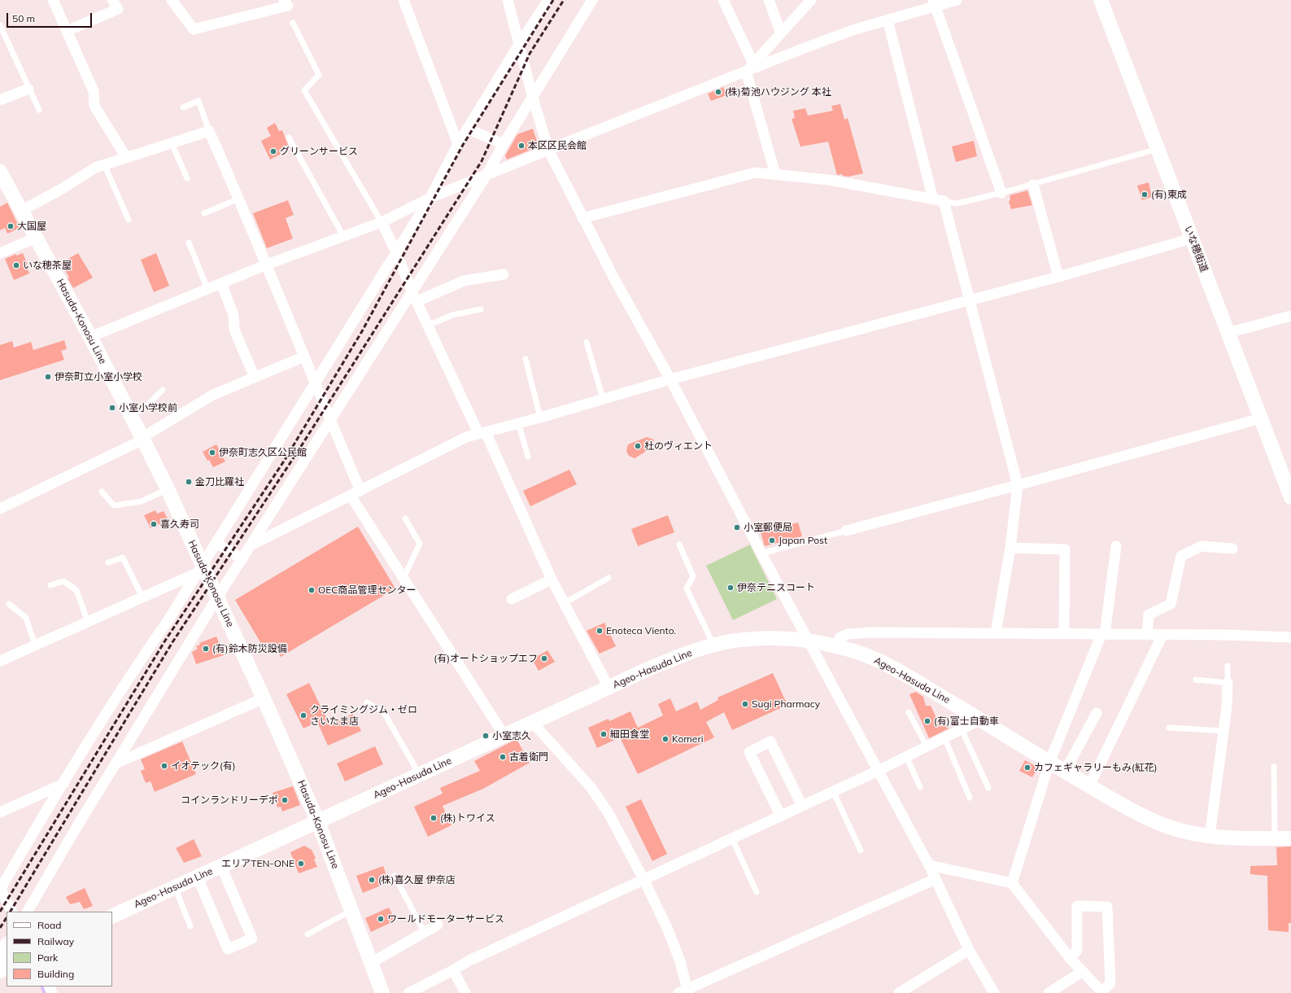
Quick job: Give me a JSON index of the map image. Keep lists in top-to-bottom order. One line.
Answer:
{"streets":{"main road":["いな穂街道","Hasuda-Konosu Line","Ageo-Hasuda Line"]},"crossings":[["Hasuda-Konosu Line","Ageo-Hasuda Line"]],"places":["(株)菊池ハウジング 本社","本区区民会館","グリーンサービス","(有)東成","大国屋","いな穂茶屋","伊奈町立小室小学校","小室小学校前","杜のヴィエント","伊奈町志久区公民館","金刀比羅社","喜久寿司","小室郵便局","Japan Post","伊奈テニスコート","OEC商品管理センター","Enoteca Viento.","(有)鈴木防災設備","(有)オートショップエフ","Sugi Pharmacy","クライミングジム・ゼロ さいたま店","(有)富士自動車","細田食堂","小室志久","Komeri","古着衛門","イオテック(有)","カフェギャラリーもみ(紅花)","コインランドリーデポ","(株)トワイス","エリアTEN-ONE","(株)喜久屋 伊奈店","ワールドモーターサービス"],"legend":["Road","Railway","Park","Building"],"scale_bar":"50 m"}
